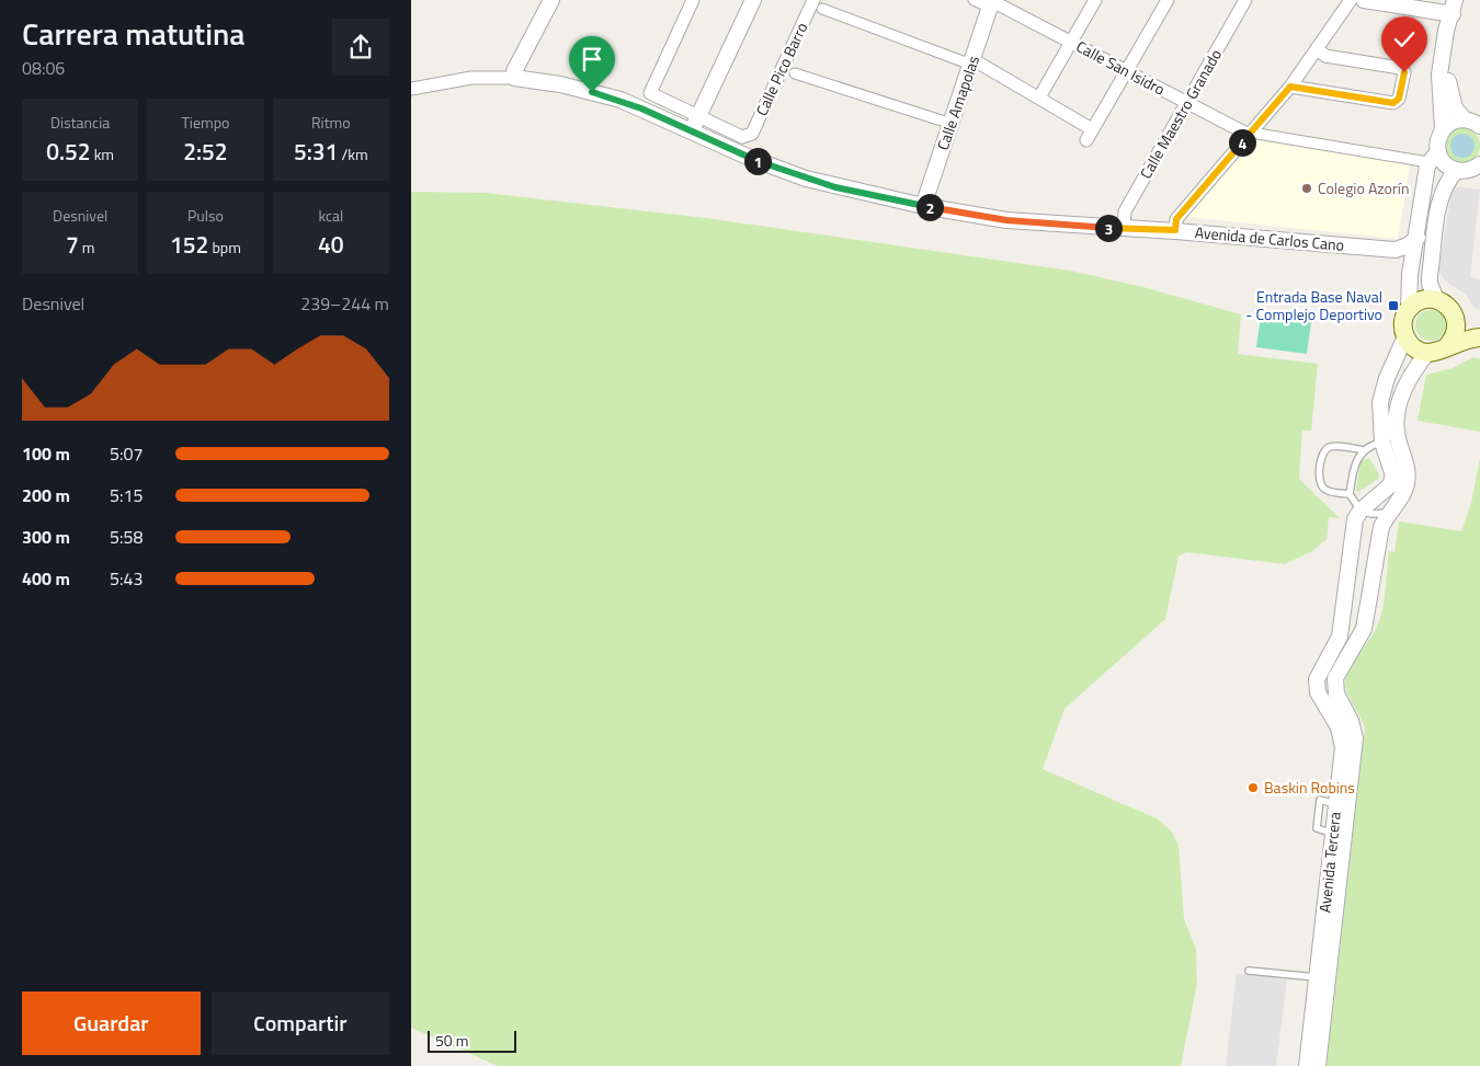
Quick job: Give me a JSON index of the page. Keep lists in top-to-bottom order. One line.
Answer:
{"streets":{"street":["Calle San Isidro","Calle Pico Barro","Calle Amapolas","Calle Maestro Granado","Avenida de Carlos Cano","Avenida Tercera"]},"crossings":[["Calle San Isidro","Calle Amapolas"],["Calle San Isidro","Calle Maestro Granado"],["Calle Amapolas","Avenida de Carlos Cano"],["Calle Maestro Granado","Avenida de Carlos Cano"]],"places":{"other":["Colegio Azorín","Baskin Robins"],"transit":["Entrada Base Naval - Complejo Deportivo"]},"scale_bar":"50 m","page":{"heading":["Carrera matutina","08:06"],"stats":[["Distancia","0.52 km"],["Tiempo","2:52"],["Ritmo","5:31 /km"],["Desnivel","7 m"],["Pulso","152 bpm"],["kcal","40"]],"pins":["4","1","2","3"],"chart":["Desnivel","239–244 m"],"list":[{"name":"100 m","note":"5:07"},{"name":"200 m","note":"5:15"},{"name":"300 m","note":"5:58"},{"name":"400 m","note":"5:43"}],"buttons":["Guardar","Compartir"],"scale":"50 m"}}
